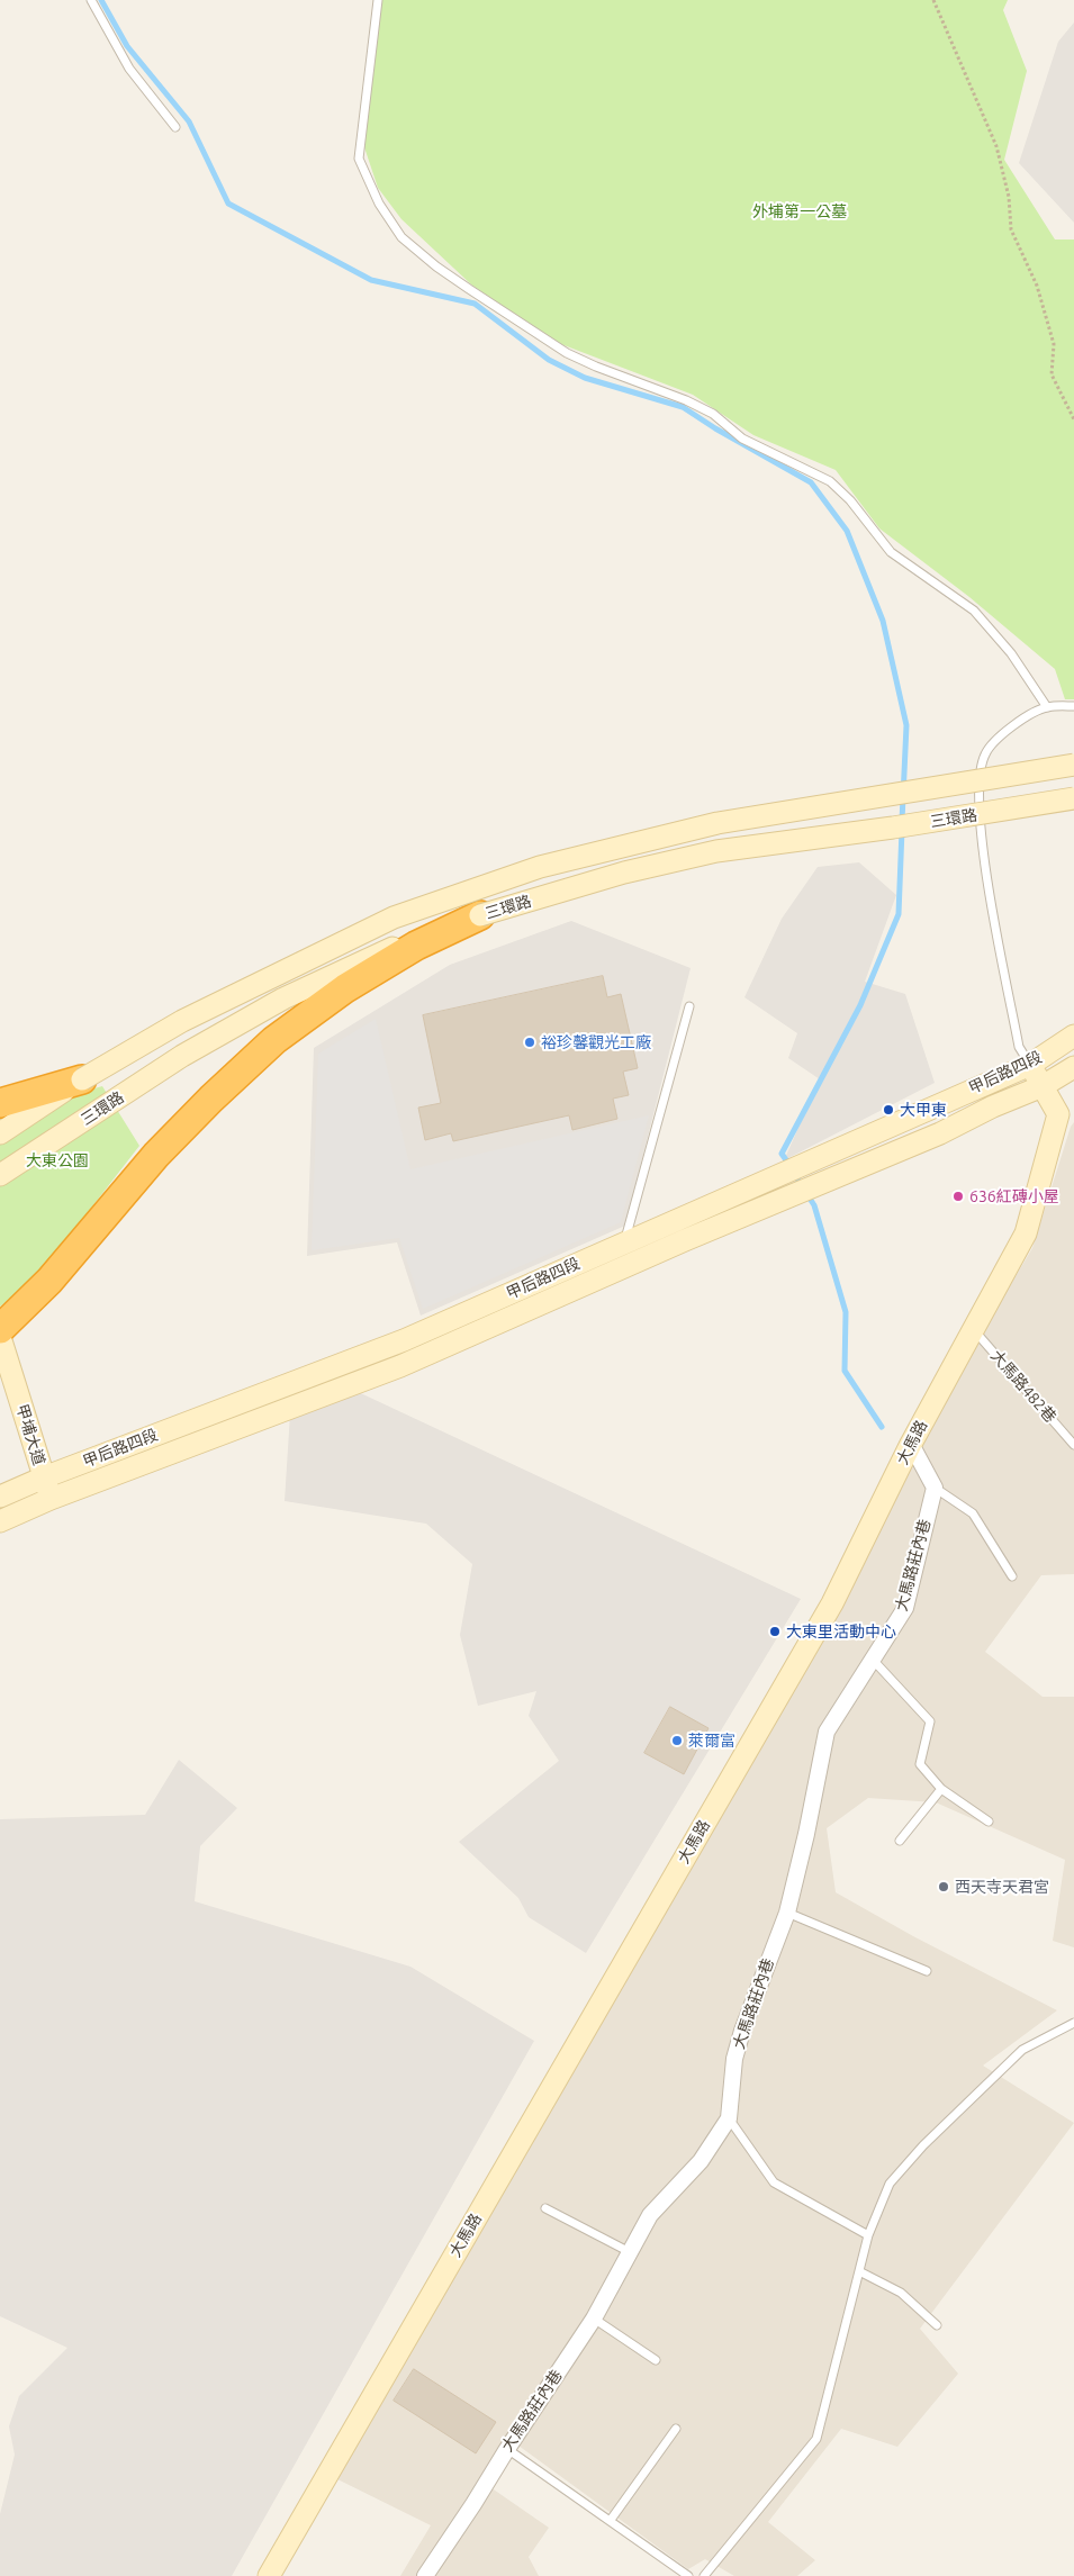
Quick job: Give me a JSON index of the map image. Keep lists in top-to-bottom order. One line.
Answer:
{"streets":{"street":["三環路","甲后路四段","甲埔大道","大馬路","大馬路莊內巷"],"lane":["大馬路482巷"]},"crossings":[["甲后路四段","甲埔大道"],["甲后路四段","大馬路"],["大馬路482巷","大馬路"]],"parks":["外埔第一公墓","大東公園"],"places":["裕珍馨觀光工廠","大甲東","636紅磚小屋","大東里活動中心","萊爾富","西天寺天君宮"]}
